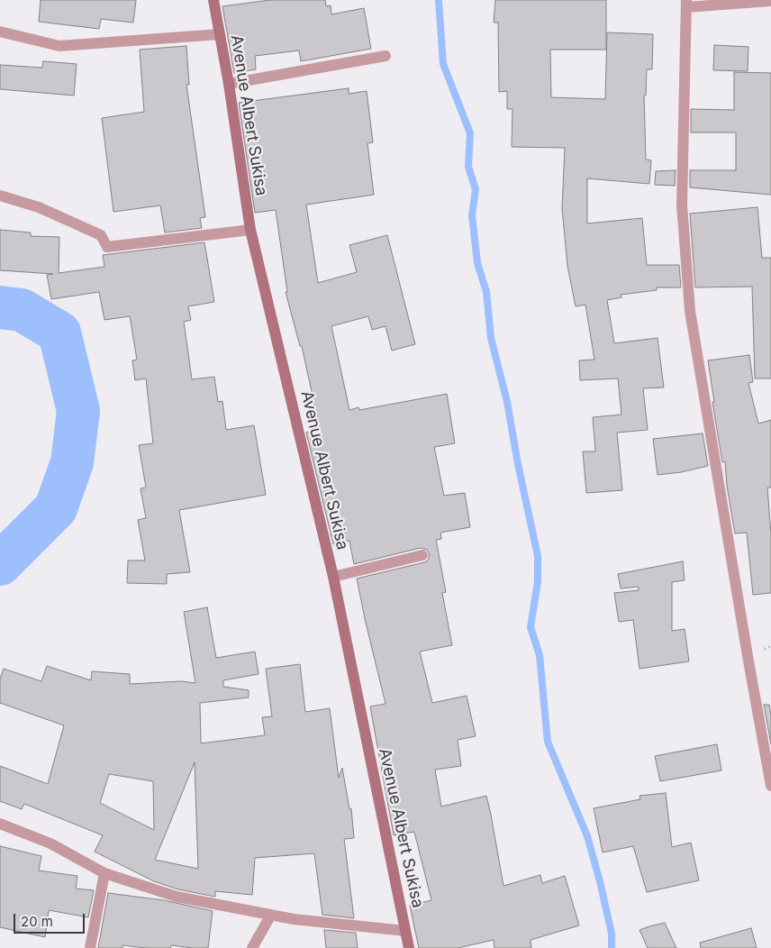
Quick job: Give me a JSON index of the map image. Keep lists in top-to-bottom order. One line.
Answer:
{"streets":{"street":["Avenue Albert Sukisa"]},"scale_bar":"20 m"}
